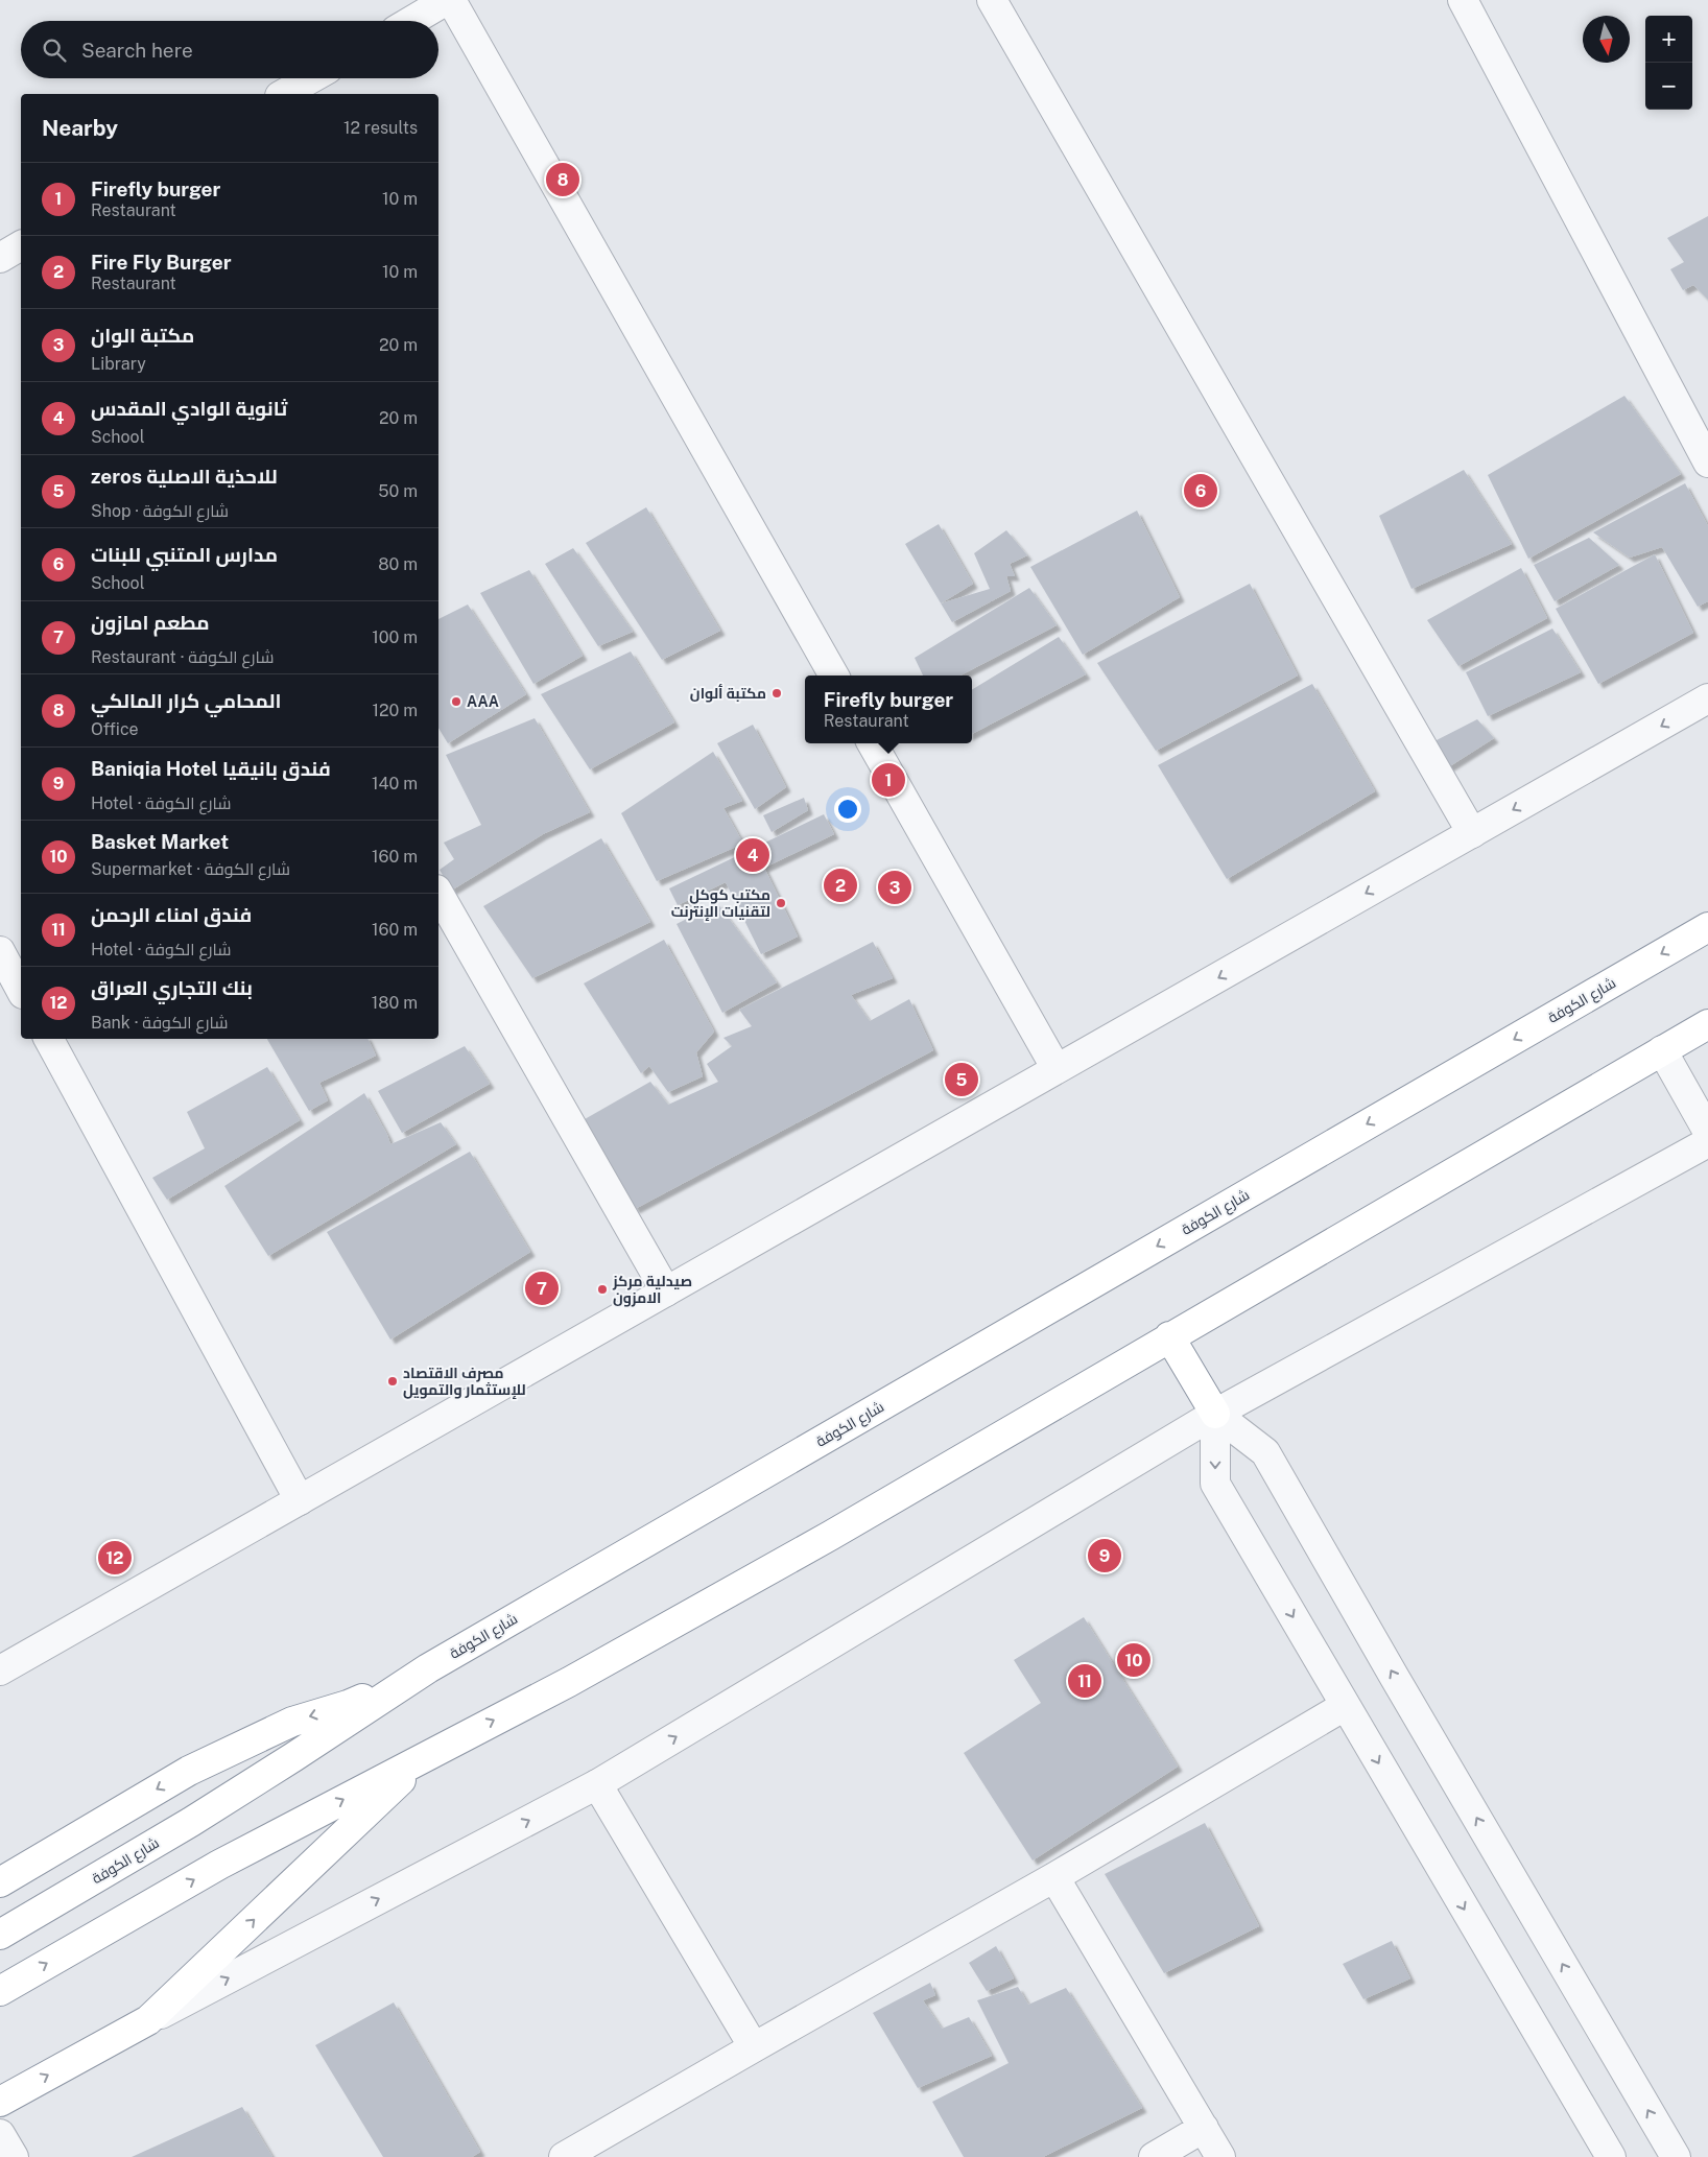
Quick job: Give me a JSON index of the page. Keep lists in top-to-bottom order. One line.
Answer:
{"streets":{"highway":["شارع الكوفة"]},"places":["مكتبة ألوان","AAA","مكتب كوكل لتقنيات الإنترنت","صيدلية مركز الامزون","مصرف الاقتصاد للإستثمار والتمويل"],"north":"bottom","page":{"map_buttons":["+","−"],"search":"Search here","heading":["Nearby","12 results"],"pins":["8","6","1","4","2","3","5","7","9","12","10","11"],"list":[{"mark":"1","name":"Firefly burger","note":"Restaurant","value":"10 m"},{"mark":"2","name":"Fire Fly Burger","note":"Restaurant","value":"10 m"},{"mark":"3","name":"مكتبة الوان","note":"Library","value":"20 m"},{"mark":"4","name":"ثانوية الوادي المقدس","note":"School","value":"20 m"},{"mark":"5","name":"zeros للاحذية الاصلية","note":"Shop · شارع الكوفة","value":"50 m"},{"mark":"6","name":"مدارس المتنبي للبنات","note":"School","value":"80 m"},{"mark":"7","name":"مطعم امازون","note":"Restaurant · شارع الكوفة","value":"100 m"},{"mark":"8","name":"المحامي كرار المالكي","note":"Office","value":"120 m"},{"mark":"9","name":"Baniqia Hotel فندق بانيقيا","note":"Hotel · شارع الكوفة","value":"140 m"},{"mark":"10","name":"Basket Market","note":"Supermarket · شارع الكوفة","value":"160 m"},{"mark":"11","name":"فندق امناء الرحمن","note":"Hotel · شارع الكوفة","value":"160 m"},{"mark":"12","name":"بنك التجاري العراق","note":"Bank · شارع الكوفة","value":"180 m"}],"popup":["Firefly burger","Restaurant"]}}
